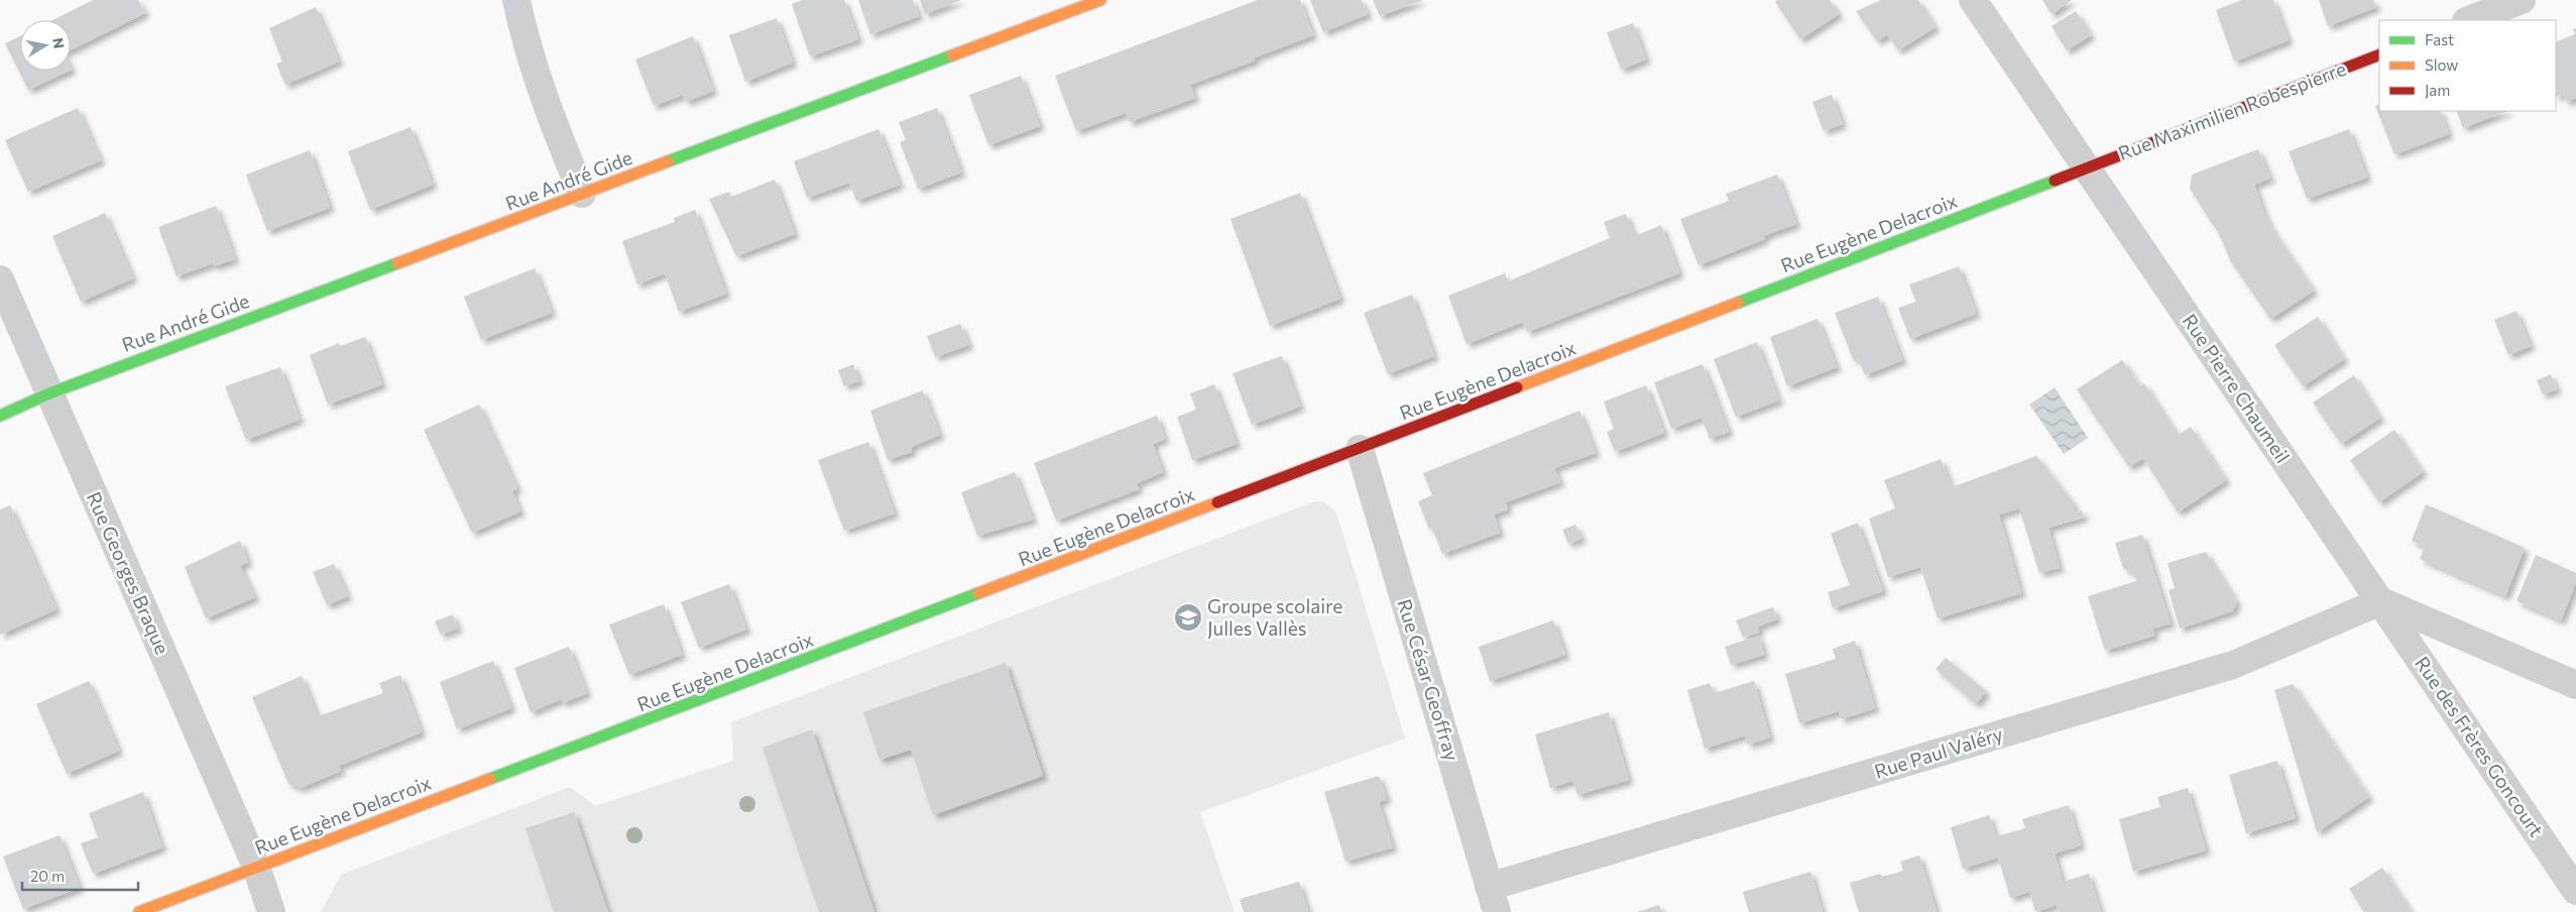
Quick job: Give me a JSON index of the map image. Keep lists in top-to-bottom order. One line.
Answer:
{"streets":{"street":["Rue Maximilien Robespierre","Rue André Gide","Rue Eugène Delacroix","Rue Pierre Chaumeil","Rue Georges Braque","Rue César Geoffray","Rue des Frères Goncourt","Rue Paul Valéry"]},"crossings":[["Rue Maximilien Robespierre","Rue Eugène Delacroix"],["Rue Maximilien Robespierre","Rue Pierre Chaumeil"],["Rue André Gide","Rue Georges Braque"],["Rue Eugène Delacroix","Rue Pierre Chaumeil"],["Rue Eugène Delacroix","Rue Georges Braque"],["Rue Eugène Delacroix","Rue César Geoffray"],["Rue Pierre Chaumeil","Rue des Frères Goncourt"],["Rue Pierre Chaumeil","Rue Paul Valéry"],["Rue César Geoffray","Rue Paul Valéry"],["Rue des Frères Goncourt","Rue Paul Valéry"]],"places":{"school or university":["Groupe scolaire Julles Vallès"]},"legend":["Fast","Slow","Jam"],"scale_bar":"20 m","north":"right"}
